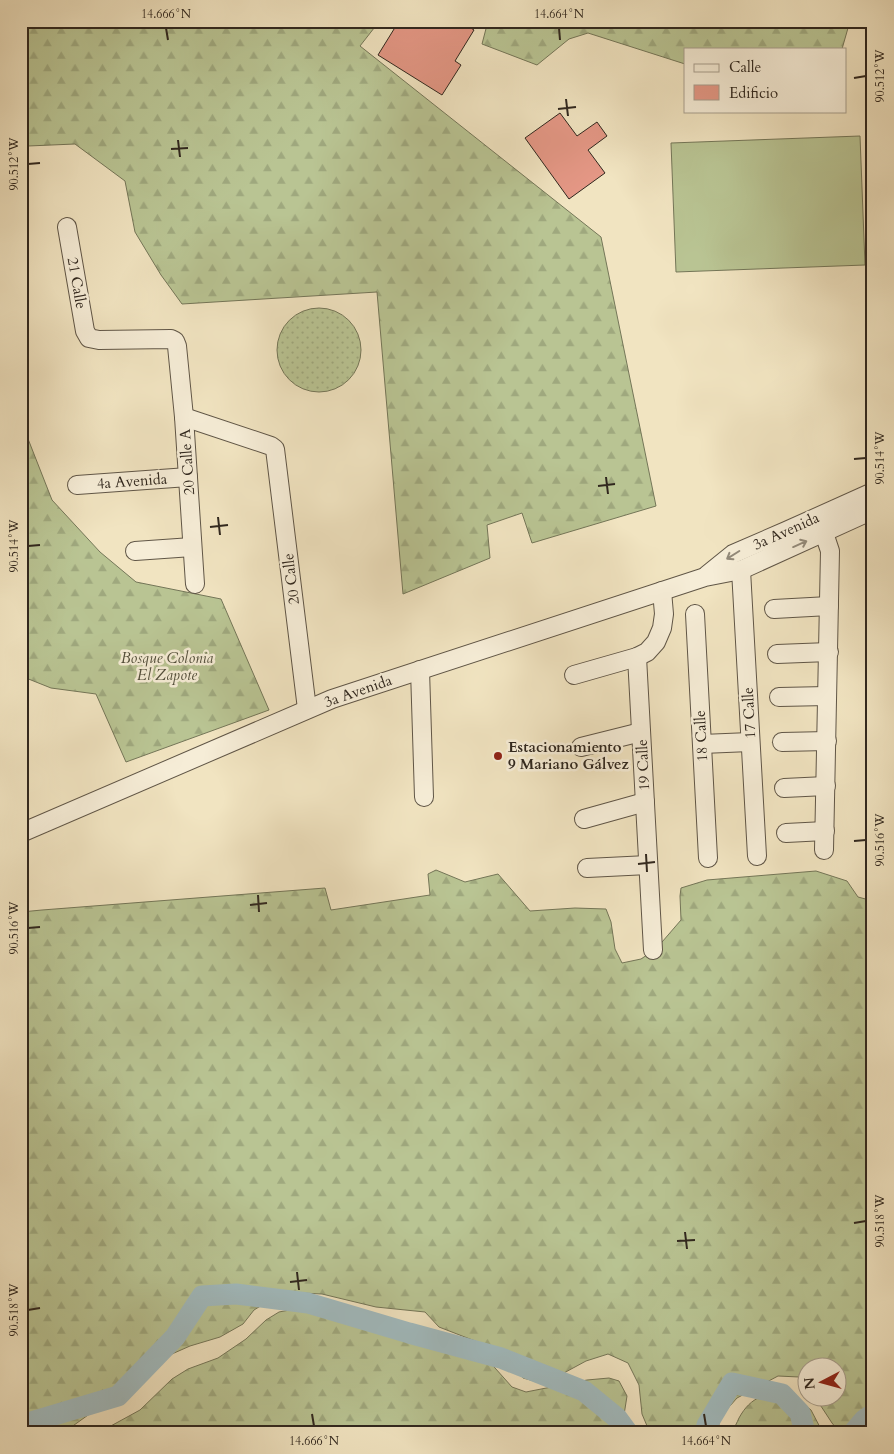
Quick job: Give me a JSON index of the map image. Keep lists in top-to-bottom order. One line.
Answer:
{"streets":{"street":["21 Calle","20 Calle A","4a Avenida","3a Avenida","20 Calle","17 Calle","18 Calle","19 Calle"]},"crossings":[["21 Calle","20 Calle A"],["20 Calle A","4a Avenida"],["20 Calle A","20 Calle"],["3a Avenida","20 Calle"],["3a Avenida","17 Calle"]],"parks":["Bosque Colonia El Zapote"],"places":["Estacionamiento 9 Mariano Gálvez"],"legend":["Calle","Edificio"],"north":"left","coordinates":["14.666°N","14.664°N","90.512°W","90.514°W","90.516°W","90.518°W"]}
